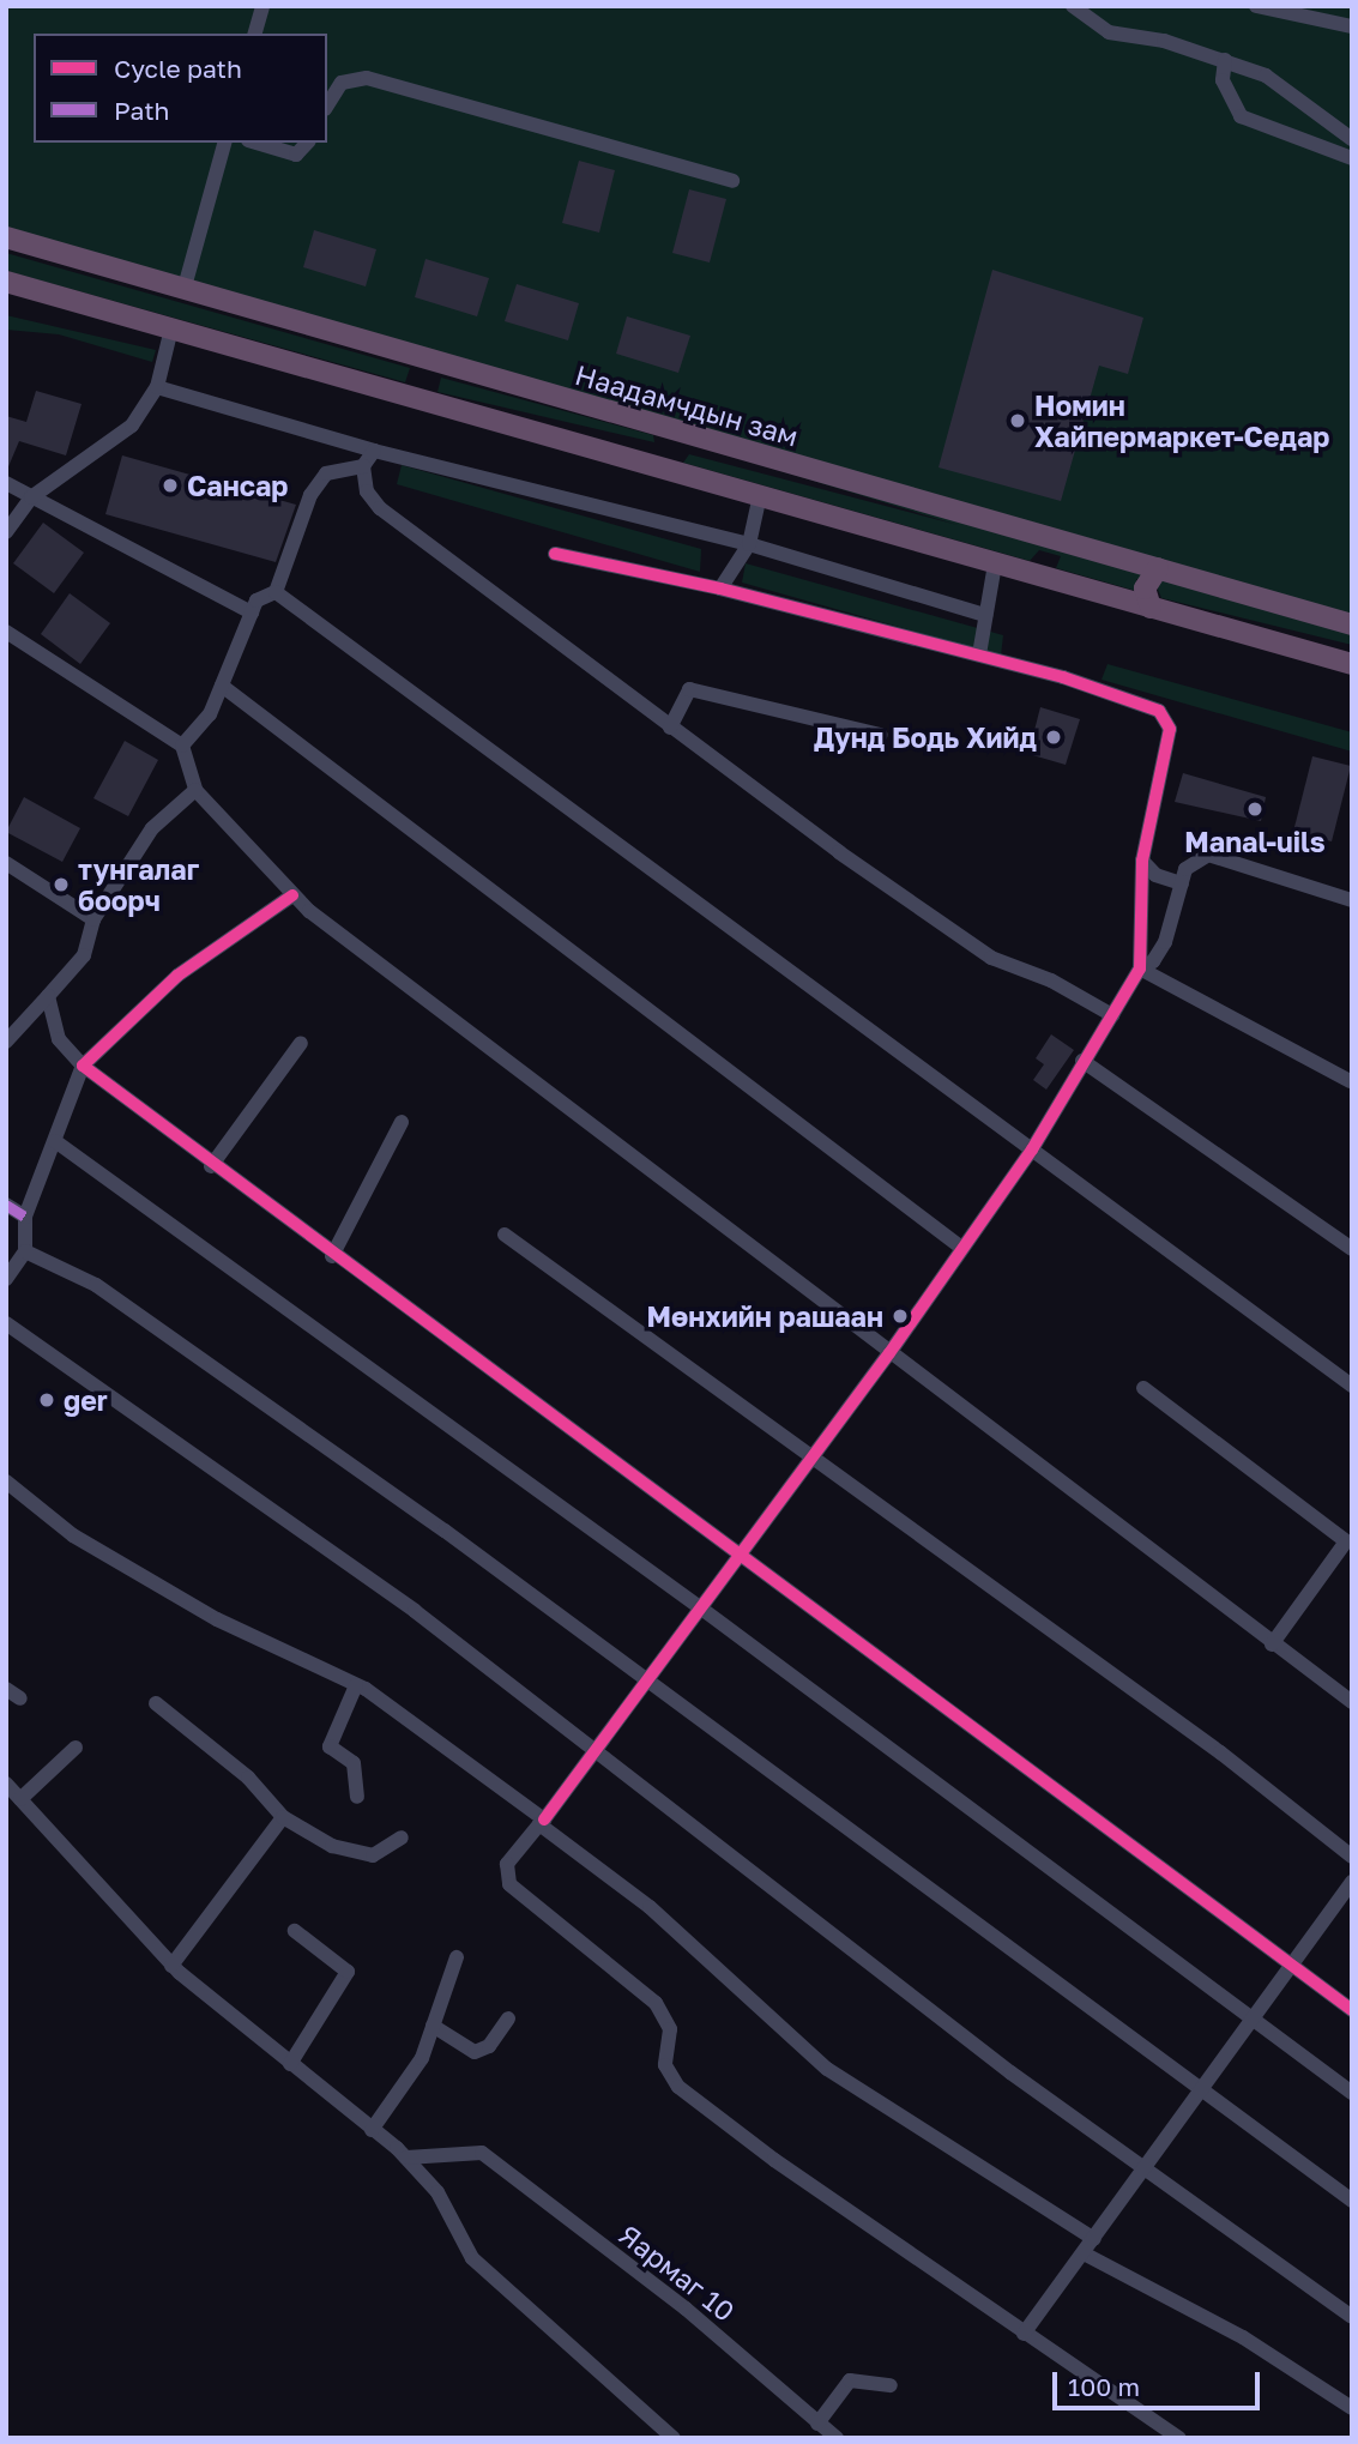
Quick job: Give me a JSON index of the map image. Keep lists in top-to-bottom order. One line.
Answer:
{"streets":{"highway":["Наадамчдын зам"],"street":["Яармаг 10"]},"places":["Номин Хайпермаркет-Седар","Сансар","Дунд Бодь Хийд","Manal-uils","тунгалаг боорч","Мөнхийн рашаан","ger"],"legend":["Cycle path","Path"],"scale_bar":"100 m"}
